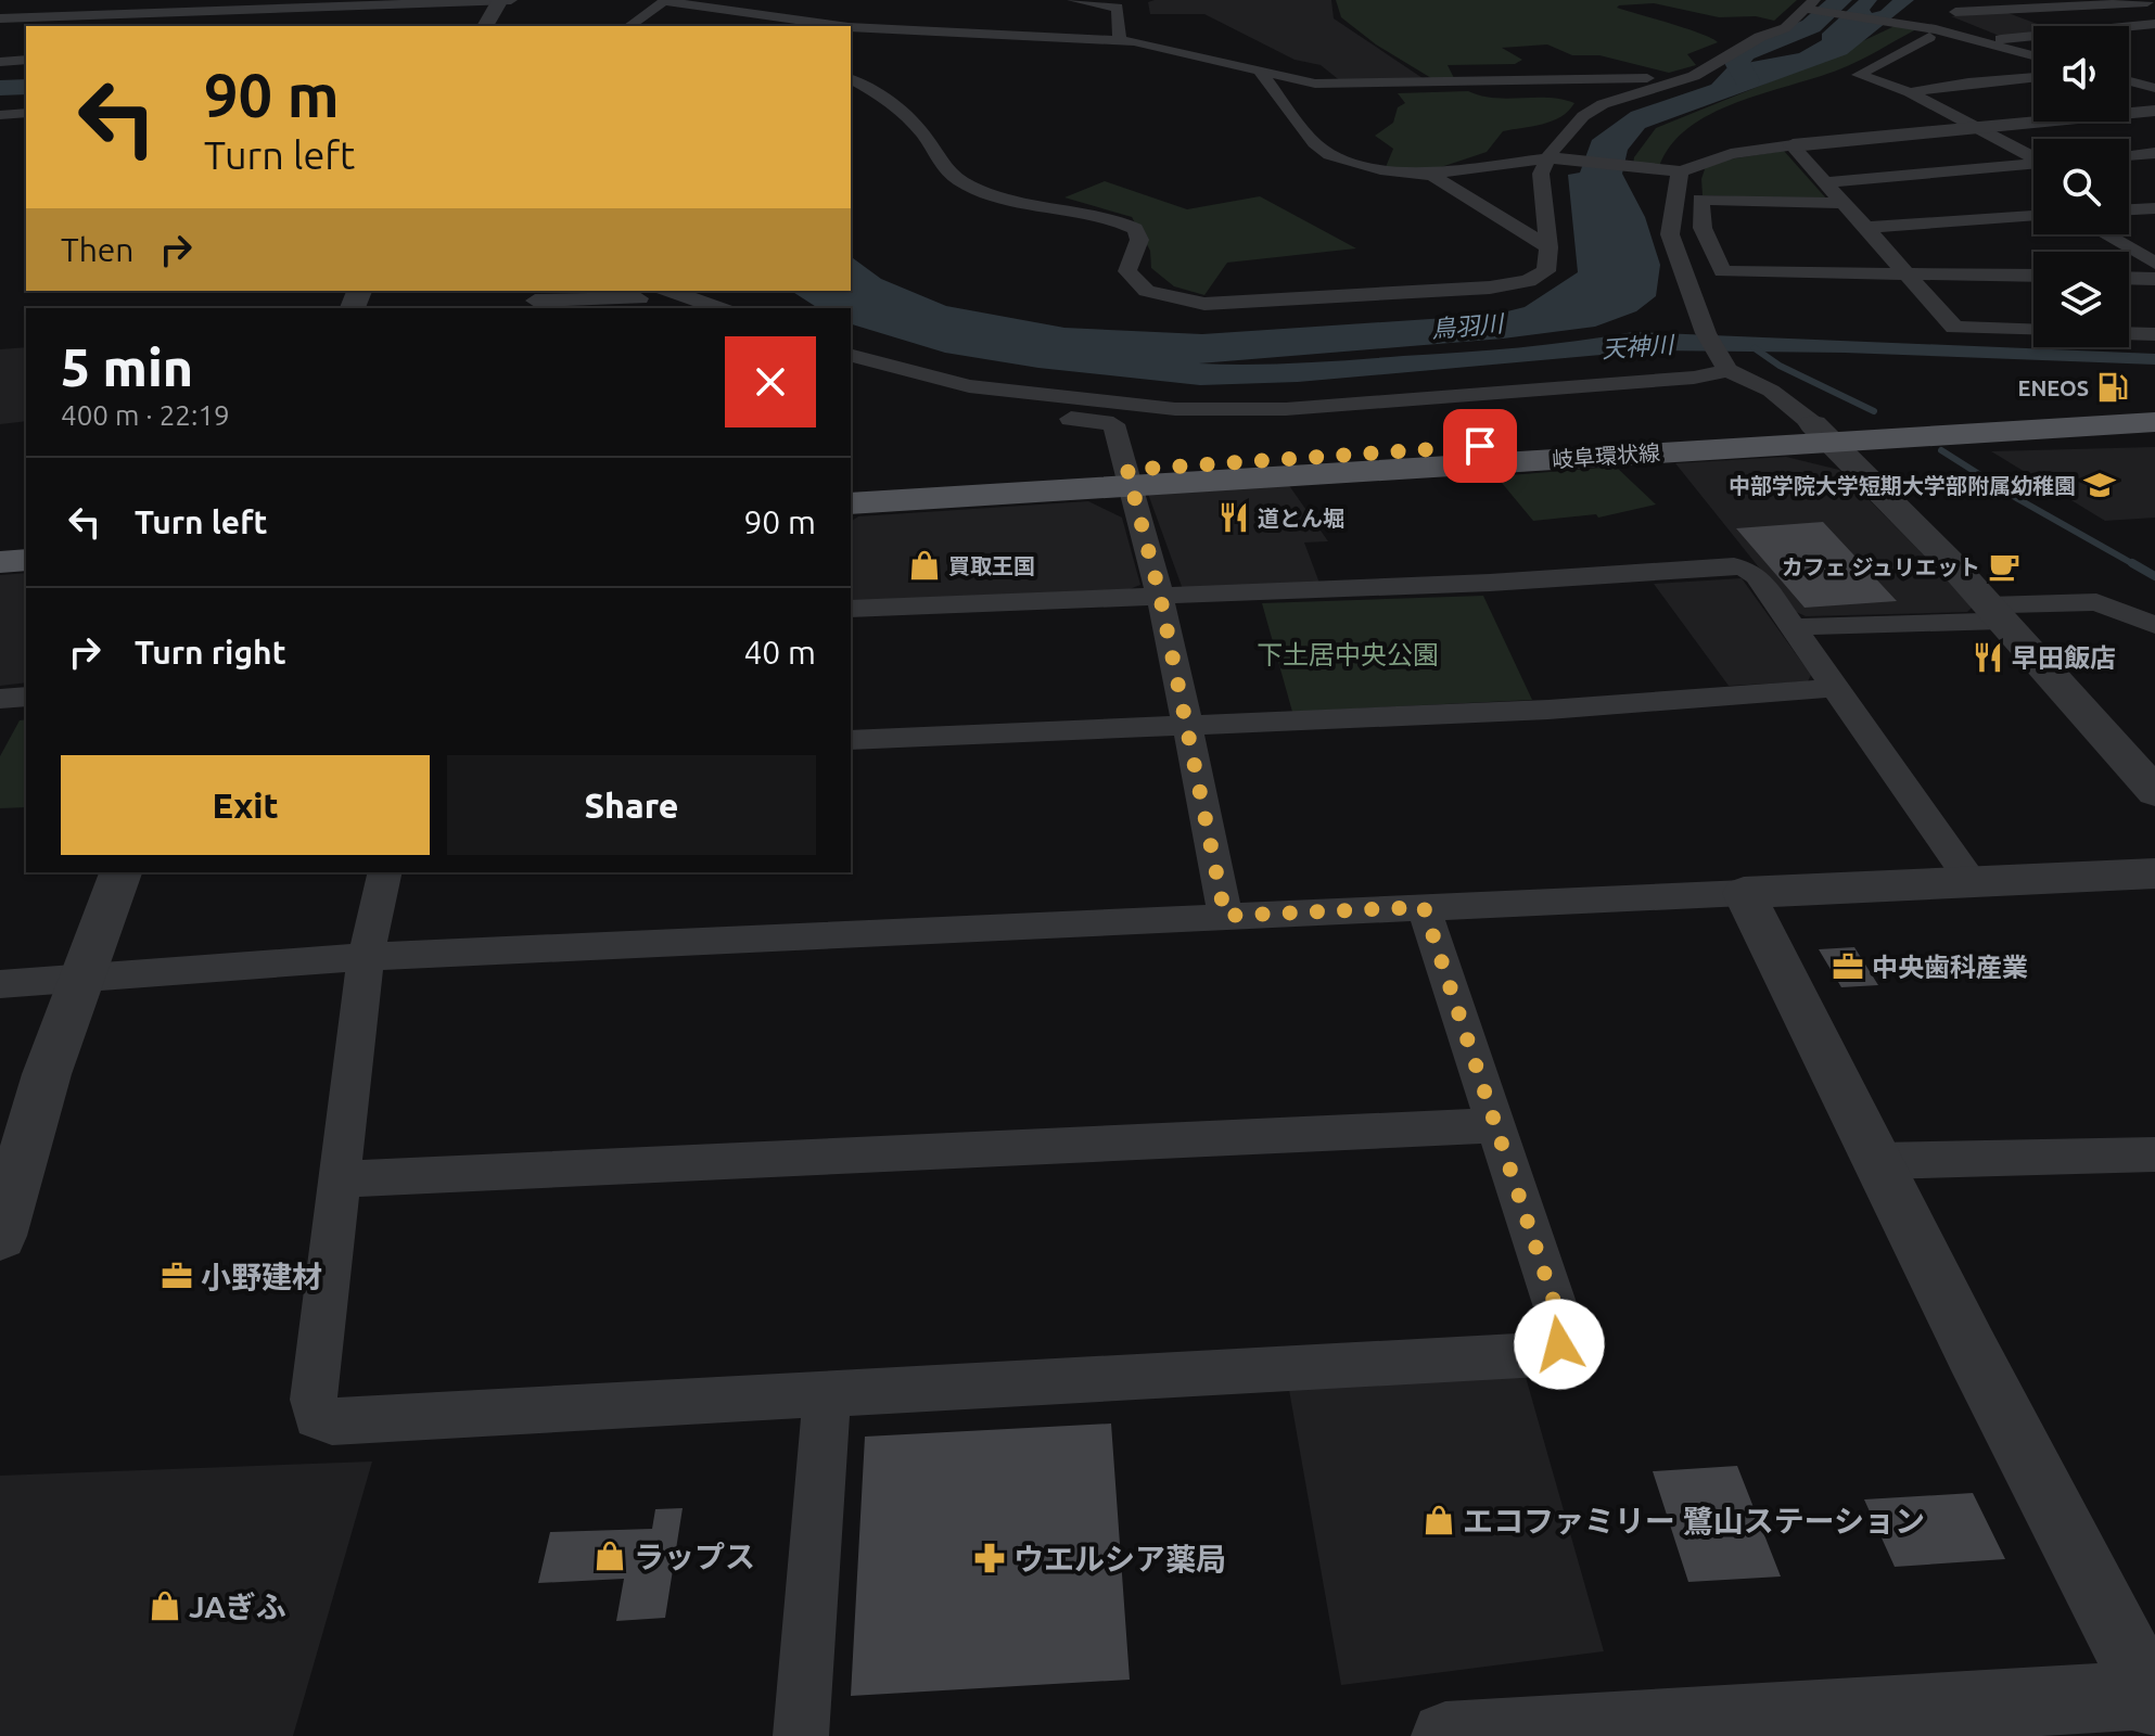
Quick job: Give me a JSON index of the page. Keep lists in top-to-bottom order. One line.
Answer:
{"streets":{"main road":["岐阜環状線"]},"water":["鳥羽川","天神川"],"parks":["下土居中央公園"],"places":{"fuel station":["ENEOS"],"school or university":["中部学院大学短期大学部附属幼稚園"],"restaurant":["道とん堀","早田飯店"],"shop":["買取王国","エコファミリー 鷺山ステーション","ラップス","JAぎふ"],"cafe":["カフェ ジュリエット"],"office":["中央歯科産業","小野建材"],"pharmacy":["ウエルシア薬局"]},"page":{"turn":["90 m","Turn left"],"then":"Then","heading":["5 min","400 m · 22:19"],"list":[{"name":"Turn left","value":"90 m"},{"name":"Turn right","value":"40 m"}],"buttons":["Exit","Share"]}}
